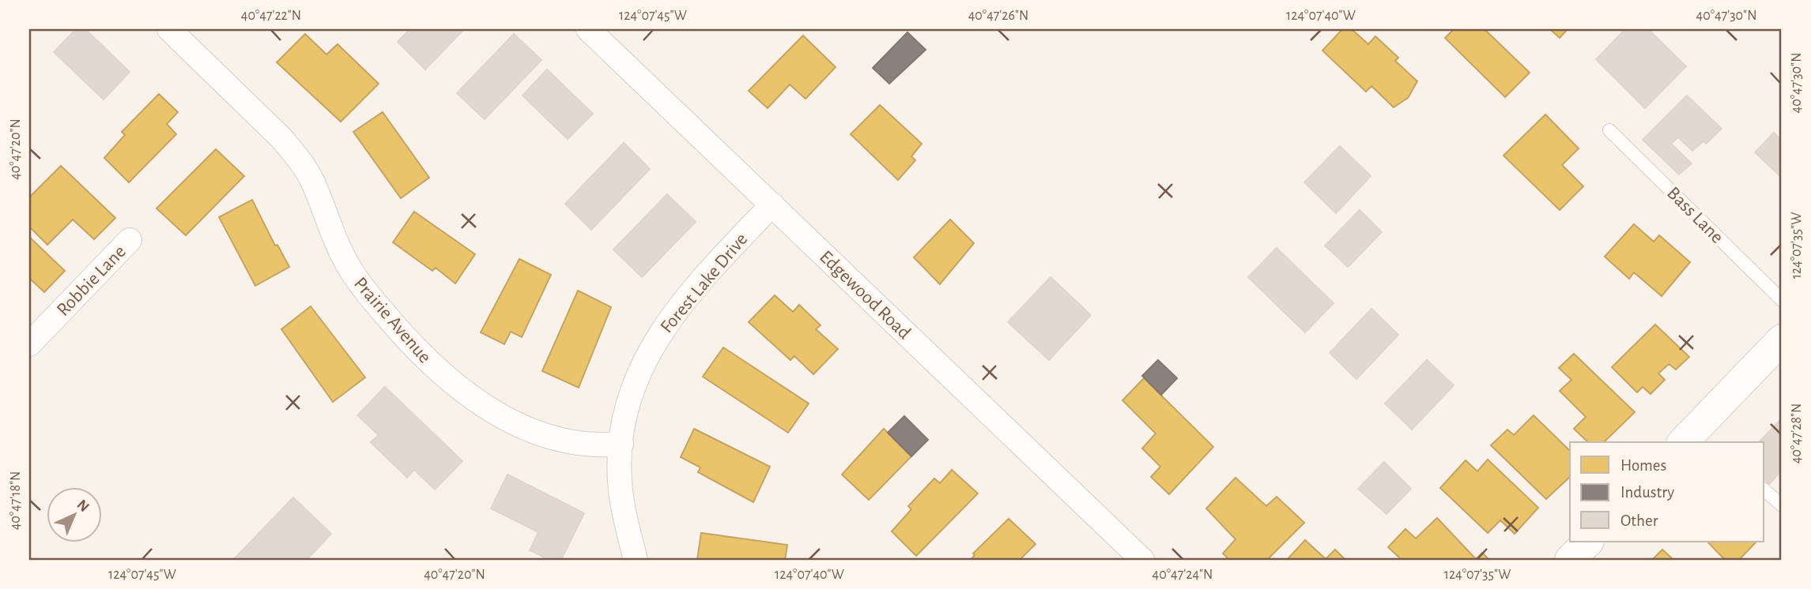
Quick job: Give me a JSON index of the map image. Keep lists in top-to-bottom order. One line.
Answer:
{"streets":{"street":["Robbie Lane","Forest Lake Drive","Edgewood Road","Prairie Avenue"],"lane":["Bass Lane"]},"crossings":[["Forest Lake Drive","Edgewood Road"],["Forest Lake Drive","Prairie Avenue"]],"legend":["Homes","Industry","Other"],"north":"top right","coordinates":["40°47'22\"N","124°07'45\"W","40°47'26\"N","124°07'40\"W","40°47'30\"N","40°47'20\"N","124°07'35\"W","40°47'28\"N","40°47'18\"N","40°47'24\"N"]}
